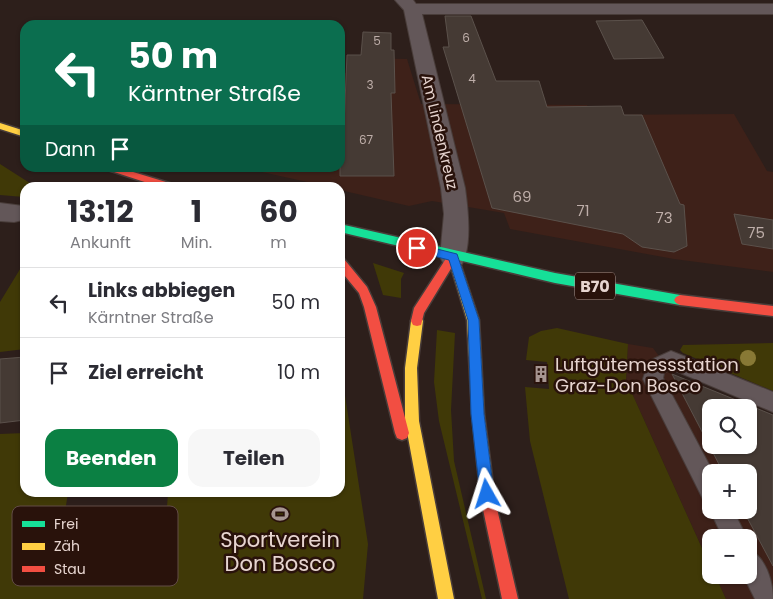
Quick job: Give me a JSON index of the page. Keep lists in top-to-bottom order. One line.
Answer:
{"streets":{"main road":["B70"],"street":["Am Lindenkreuz"]},"crossings":[["Am Lindenkreuz","B70"]],"places":{"building":["Luftgütemessstation Graz-Don Bosco"],"sports":["Sportverein Don Bosco"]},"house_numbers":["6","5","4","3","67","69","71","73","75"],"legend":["Frei","Zäh","Stau"],"page":{"turn":["50 m","Kärntner Straße"],"then":"Dann","eta":["13:12","Ankunft","1","Min.","60","m"],"list":[{"name":"Links abbiegen","note":"Kärntner Straße","value":"50 m"},{"name":"Ziel erreicht","value":"10 m"}],"map_buttons":["+","−"],"buttons":["Beenden","Teilen"]}}
